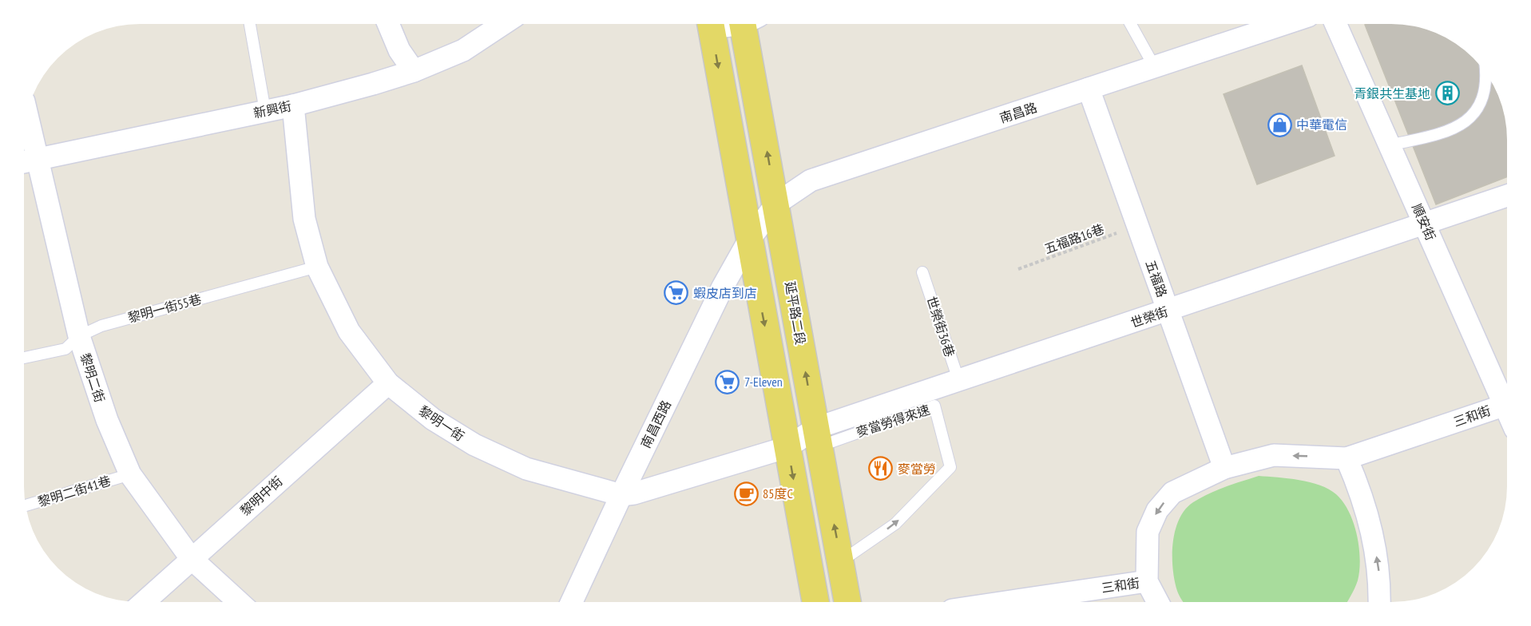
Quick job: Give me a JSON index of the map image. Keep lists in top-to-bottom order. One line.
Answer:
{"streets":{"main road":["延平路二段"],"street":["新興街","南昌路","順安街","五福路","世榮街","黎明二街","三和街","黎明一街","南昌西路","黎明中街"],"lane":["黎明一街55巷","世榮街36巷","麥當勞得來速","黎明二街41巷"],"path":["五福路16巷"]},"crossings":[["新興街","黎明二街"],["新興街","黎明一街"],["南昌路","五福路"],["南昌路","延平路二段"],["南昌路","南昌西路"],["順安街","世榮街"],["五福路16巷","五福路"],["五福路","世榮街"],["黎明一街55巷","黎明二街"],["黎明一街55巷","黎明一街"],["延平路二段","世榮街"],["延平路二段","麥當勞得來速"],["世榮街","世榮街36巷"],["世榮街","麥當勞得來速"],["世榮街","黎明一街"],["黎明二街","黎明二街41巷"],["黎明二街","黎明中街"],["黎明一街","南昌西路"],["黎明一街","黎明中街"]],"places":{"building":["青銀共生基地"],"shop":["中華電信"],"supermarket":["蝦皮店到店","7-Eleven"],"restaurant":["麥當勞"],"cafe":["85度C"]}}
